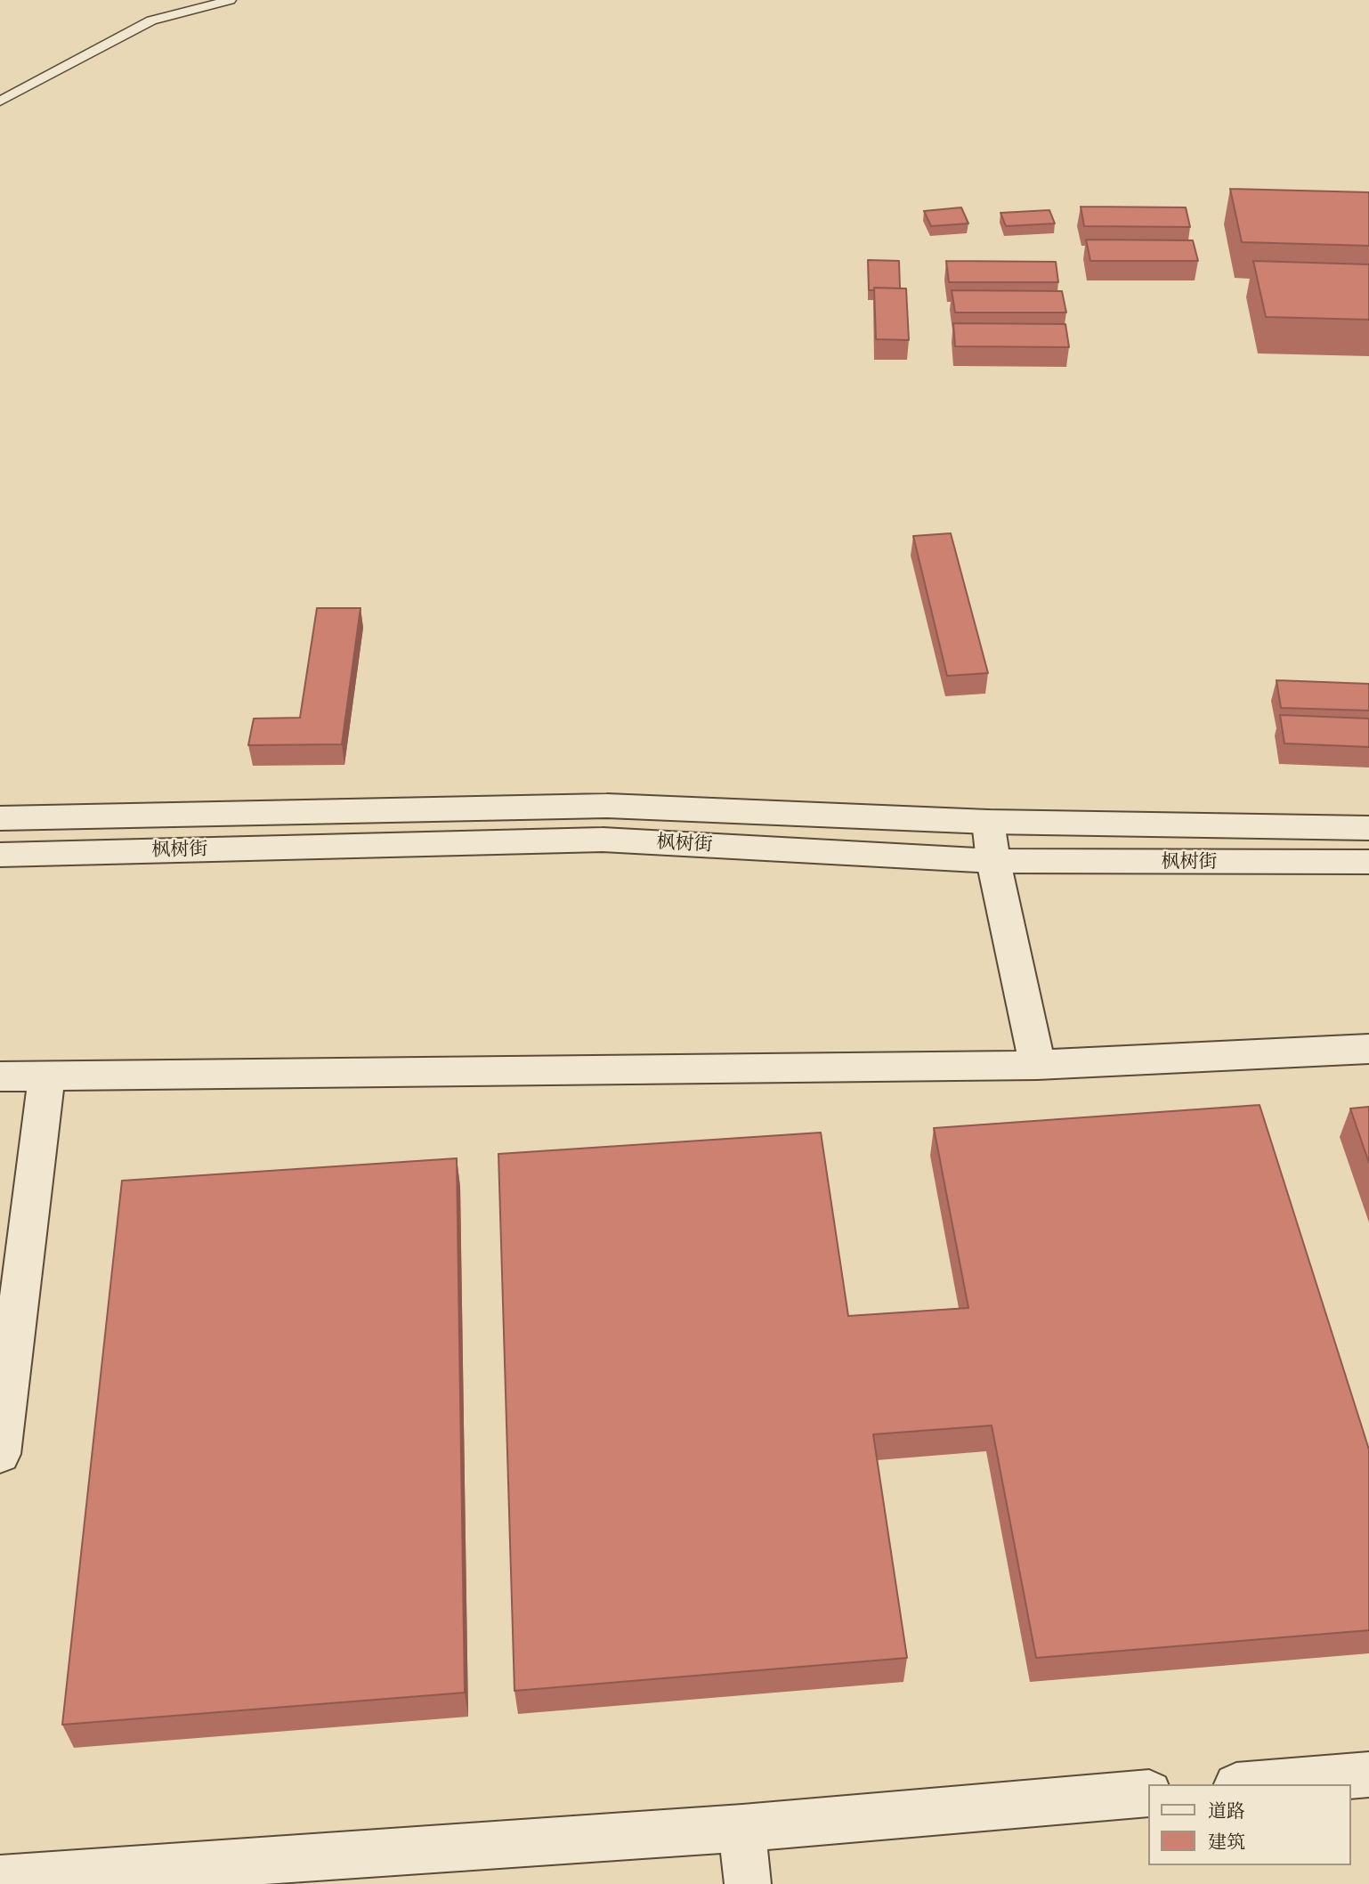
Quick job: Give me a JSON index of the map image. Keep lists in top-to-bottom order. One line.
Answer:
{"streets":{"street":["枫树街"]},"legend":["道路","建筑"]}
